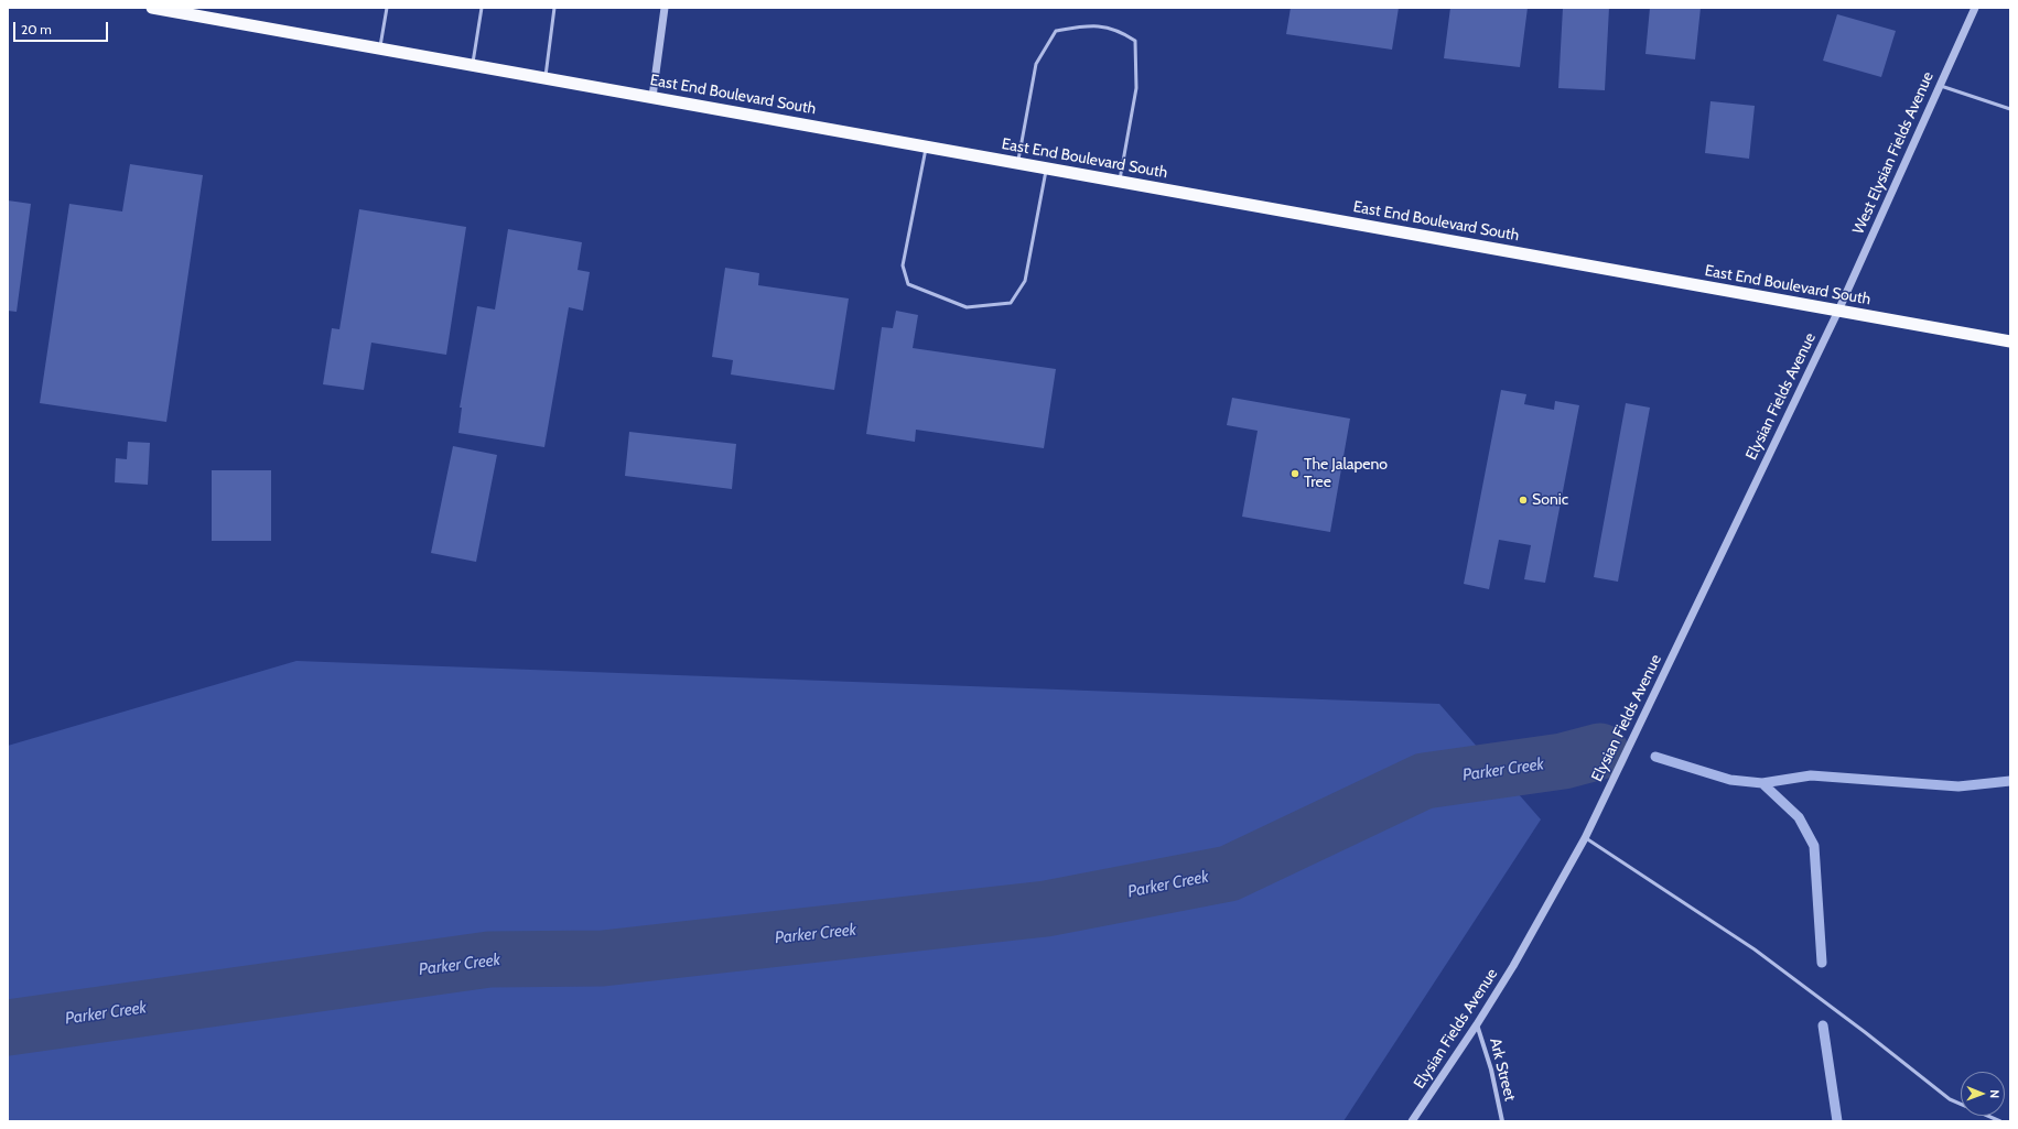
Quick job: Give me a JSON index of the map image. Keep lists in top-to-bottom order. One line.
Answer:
{"streets":{"highway":["East End Boulevard South"],"street":["West Elysian Fields Avenue","Elysian Fields Avenue","Ark Street"]},"crossings":[["East End Boulevard South","West Elysian Fields Avenue"],["East End Boulevard South","Elysian Fields Avenue"],["West Elysian Fields Avenue","Elysian Fields Avenue"],["Elysian Fields Avenue","Ark Street"]],"water":["Parker Creek"],"places":["The Jalapeno Tree","Sonic"],"scale_bar":"20 m","north":"right"}
